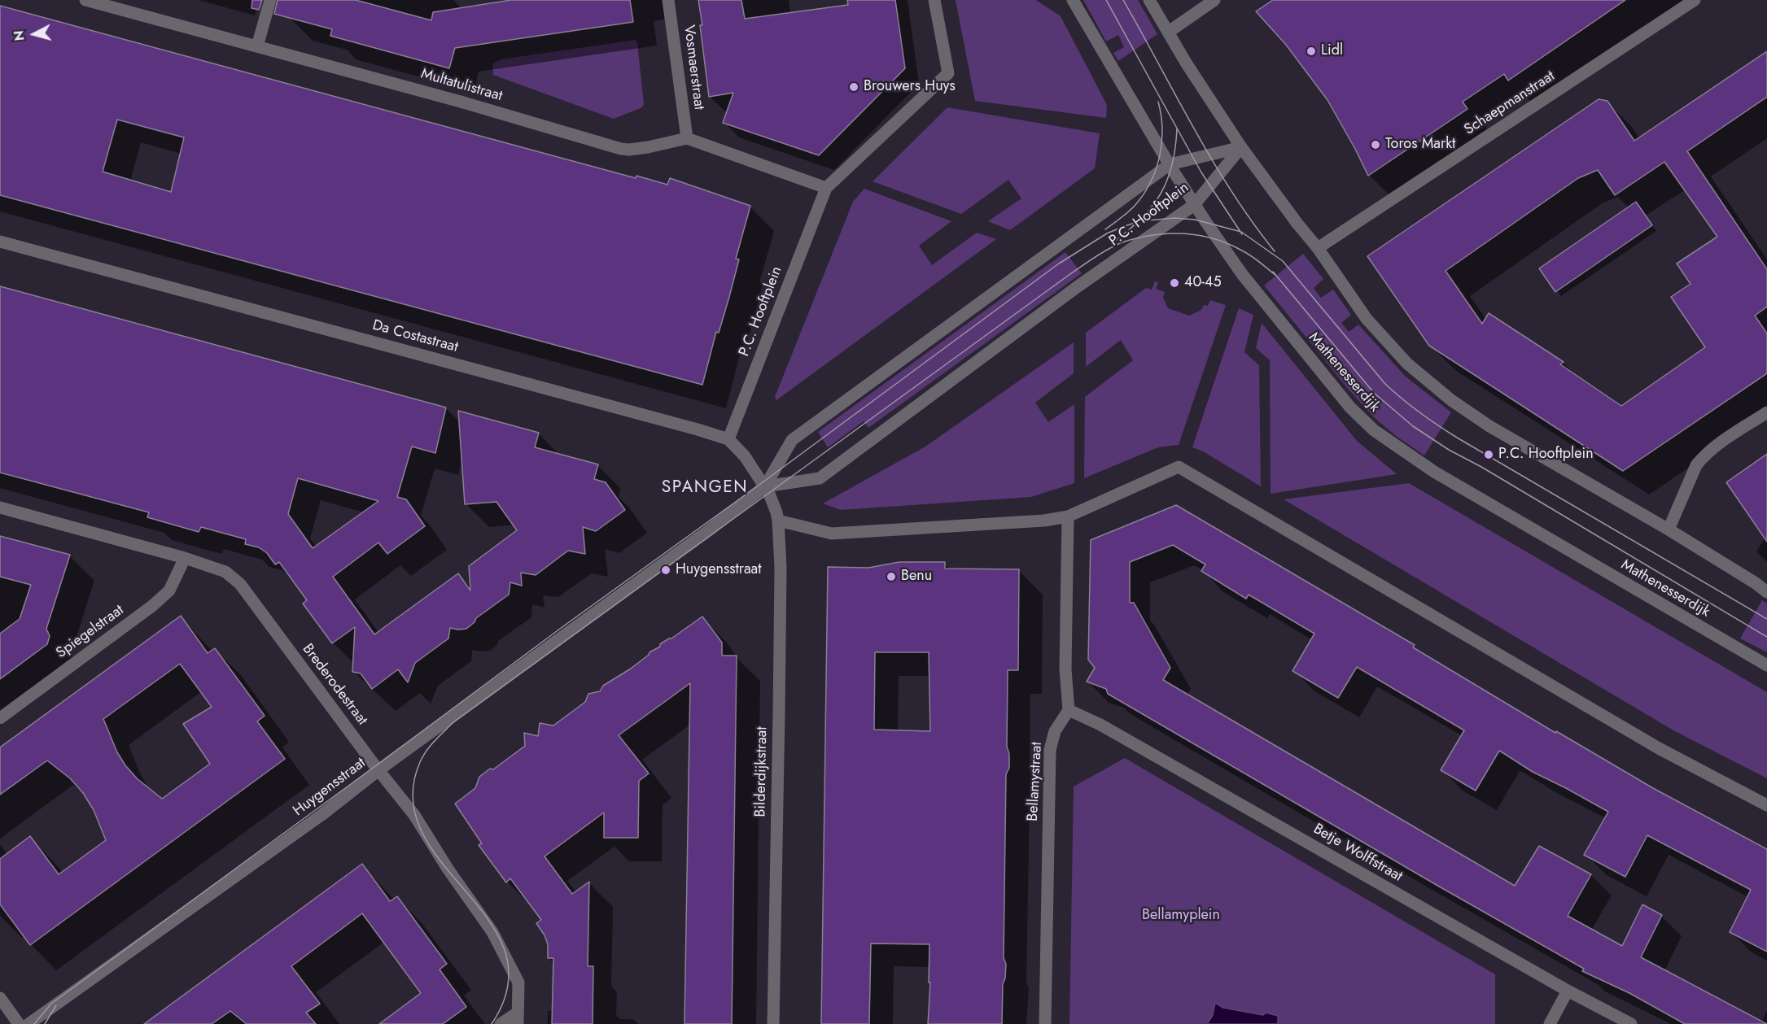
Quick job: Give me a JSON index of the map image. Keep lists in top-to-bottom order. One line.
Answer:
{"streets":{"street":["Vosmaerstraat","Multatulistraat","Schaepmanstraat","P.C. Hooftplein","Da Costastraat","Mathenesserdijk","Spiegelstraat","Brederodestraat","Bilderdijkstraat","Bellamystraat","Huygensstraat","Betje Wolffstraat"]},"crossings":[["Vosmaerstraat","Multatulistraat"],["P.C. Hooftplein","Da Costastraat"],["P.C. Hooftplein","Mathenesserdijk"],["P.C. Hooftplein","Huygensstraat"],["Spiegelstraat","Brederodestraat"],["Brederodestraat","Huygensstraat"],["Bellamystraat","Betje Wolffstraat"]],"districts":["SPANGEN"],"parks":["Bellamyplein"],"places":["Lidl","Brouwers Huys","Toros Markt","40-45","P.C. Hooftplein","Huygensstraat","Benu"],"north":"left"}
